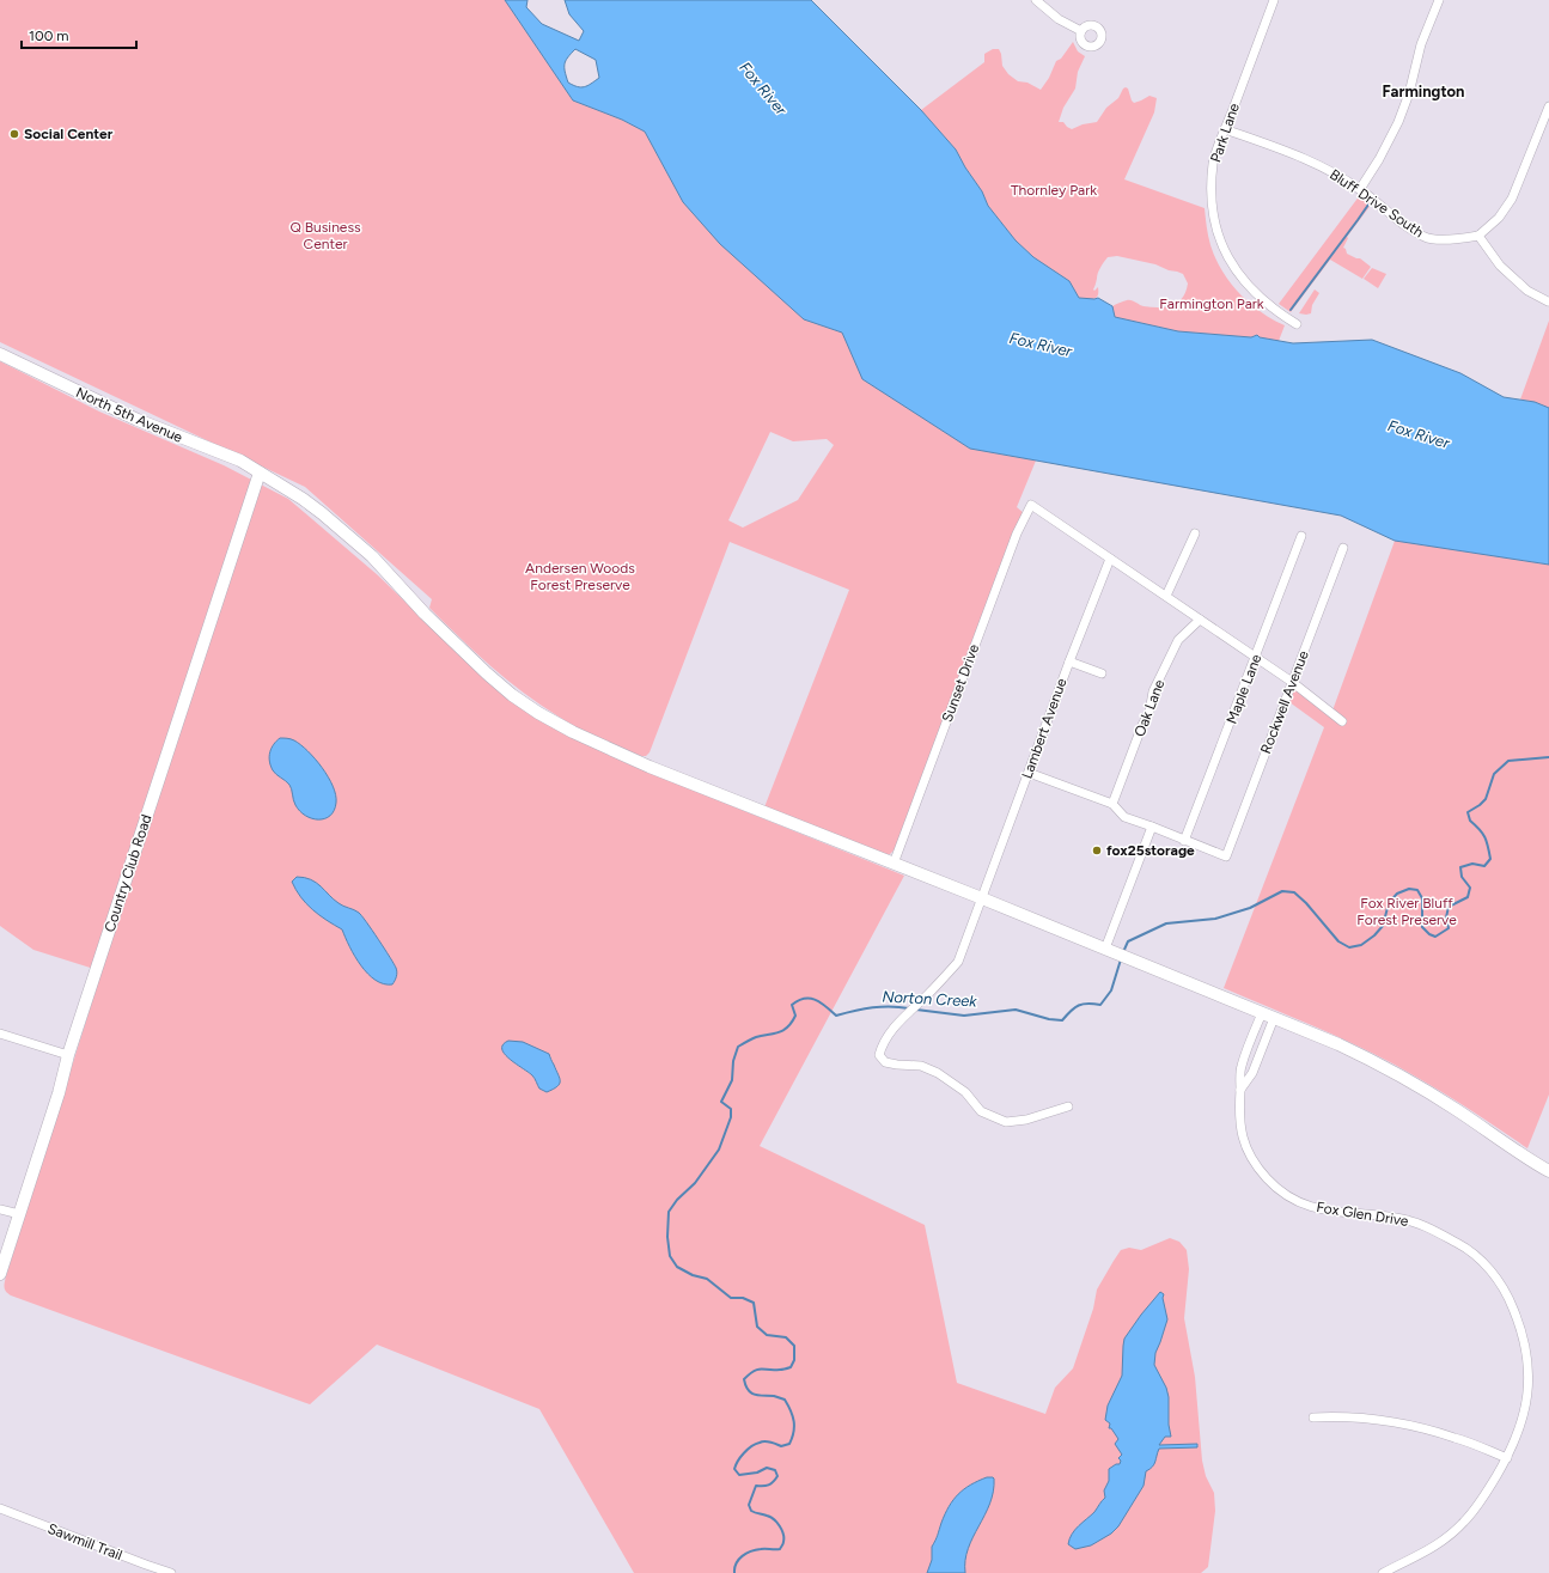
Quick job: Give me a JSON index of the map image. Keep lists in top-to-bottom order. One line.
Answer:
{"streets":{"main road":["North 5th Avenue","Country Club Road"],"street":["Park Lane","Bluff Drive South","Sunset Drive","Maple Lane","Rockwell Avenue","Oak Lane","Lambert Avenue","Fox Glen Drive","Sawmill Trail"]},"crossings":[["Park Lane","Bluff Drive South"],["North 5th Avenue","Sunset Drive"],["North 5th Avenue","Lambert Avenue"],["North 5th Avenue","Country Club Road"],["North 5th Avenue","Fox Glen Drive"],["Sunset Drive","Lambert Avenue"],["Maple Lane","Rockwell Avenue"]],"districts":["Farmington"],"water":["Fox River","Norton Creek"],"parks":["Thornley Park","Q Business Center","Farmington Park","Andersen Woods Forest Preserve","Fox River Bluff Forest Preserve"],"places":["Social Center","fox25storage"],"scale_bar":"100 m"}
